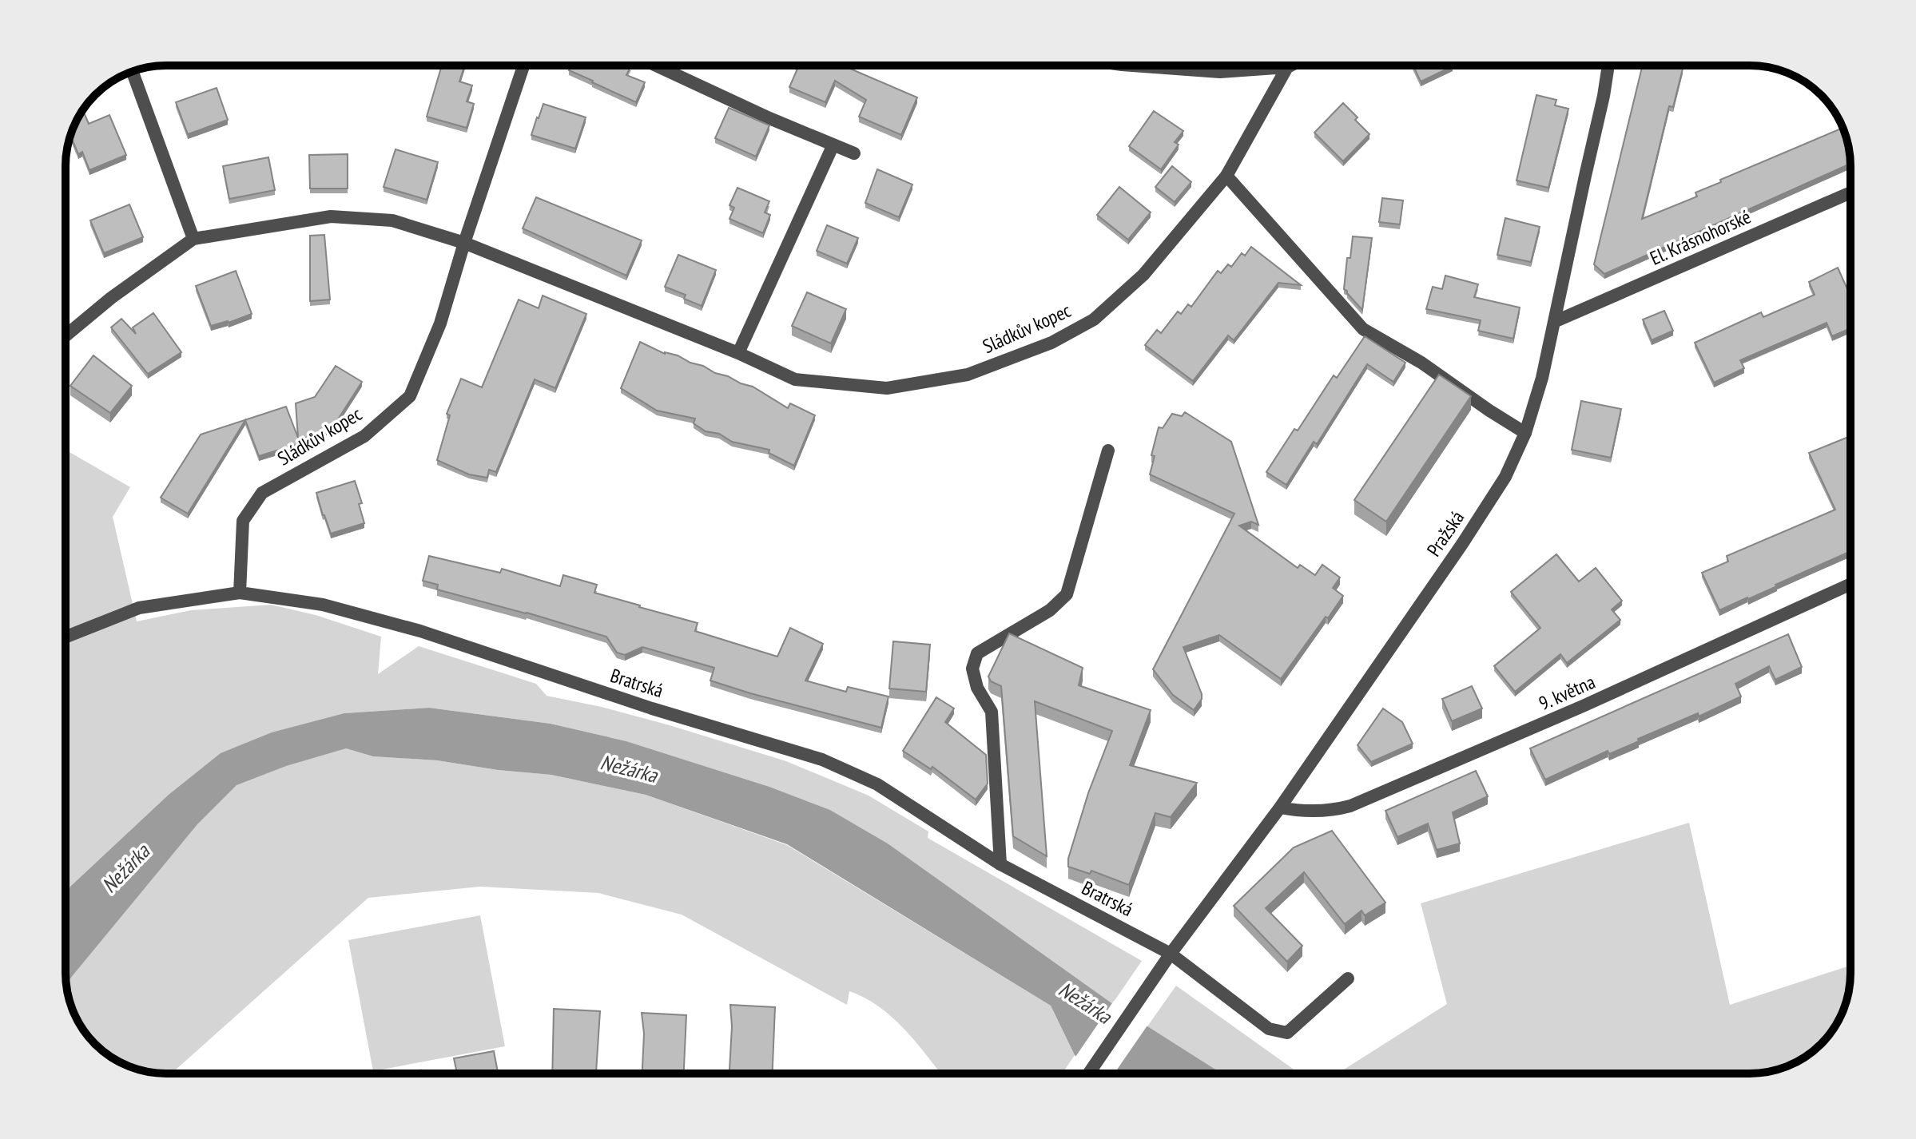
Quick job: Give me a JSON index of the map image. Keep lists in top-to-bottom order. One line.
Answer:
{"streets":{"street":["El. Krásnohorské","Sládkův kopec","Pražská","Bratrská","9. května"]},"crossings":[["El. Krásnohorské","Pražská"],["Sládkův kopec","Bratrská"],["Pražská","Bratrská"],["Pražská","9. května"]],"water":["Nežárka"]}
